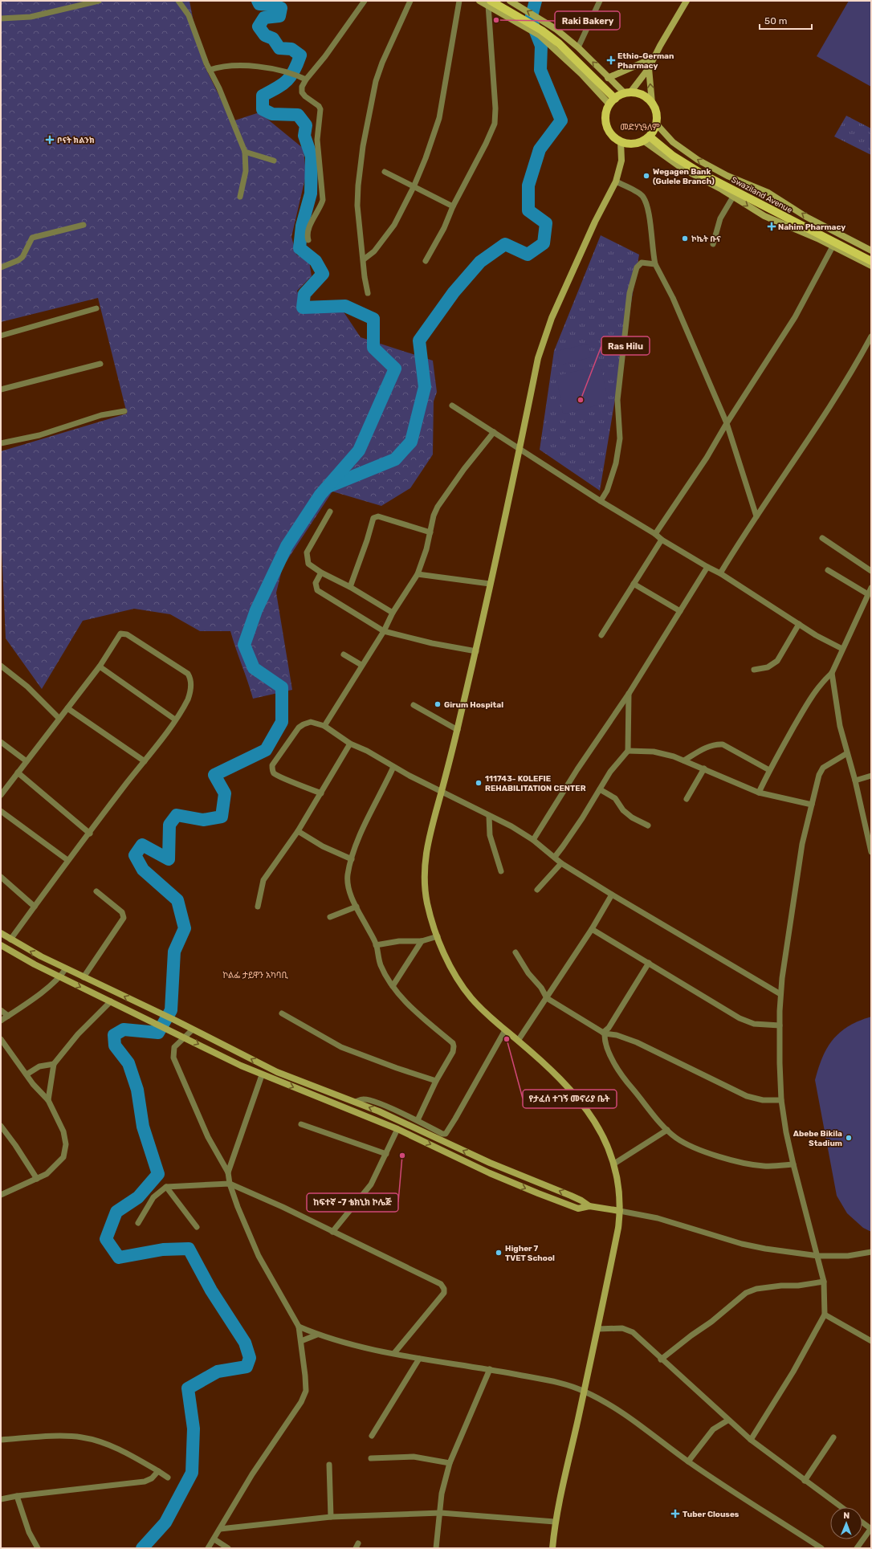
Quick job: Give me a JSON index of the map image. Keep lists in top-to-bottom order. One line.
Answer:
{"streets":{"main road":["Swaziland Avenue"]},"districts":["መድሃኒዓለም","ኮልፌ ታይዋን አካባቢ"],"places":{"other":["Raki Bakery","Wegagen Bank (Gulele Branch)","ኮኬት ቡና","Ras Hilu","Girum Hospital","111743- KOLEFIE REHABILITATION CENTER","የታፈሰ ተገኝ መኖሪያ ቤት","Abebe Bikila Stadium","ከፍተኛ -7 ቴክኒክ ኮሌጅ","Higher 7 TVET School"],"health":["Ethio-German Pharmacy","ቦናት ክልንክ","Nahim Pharmacy","Tuber Clouses"]},"scale_bar":"50 m","north":"top"}
